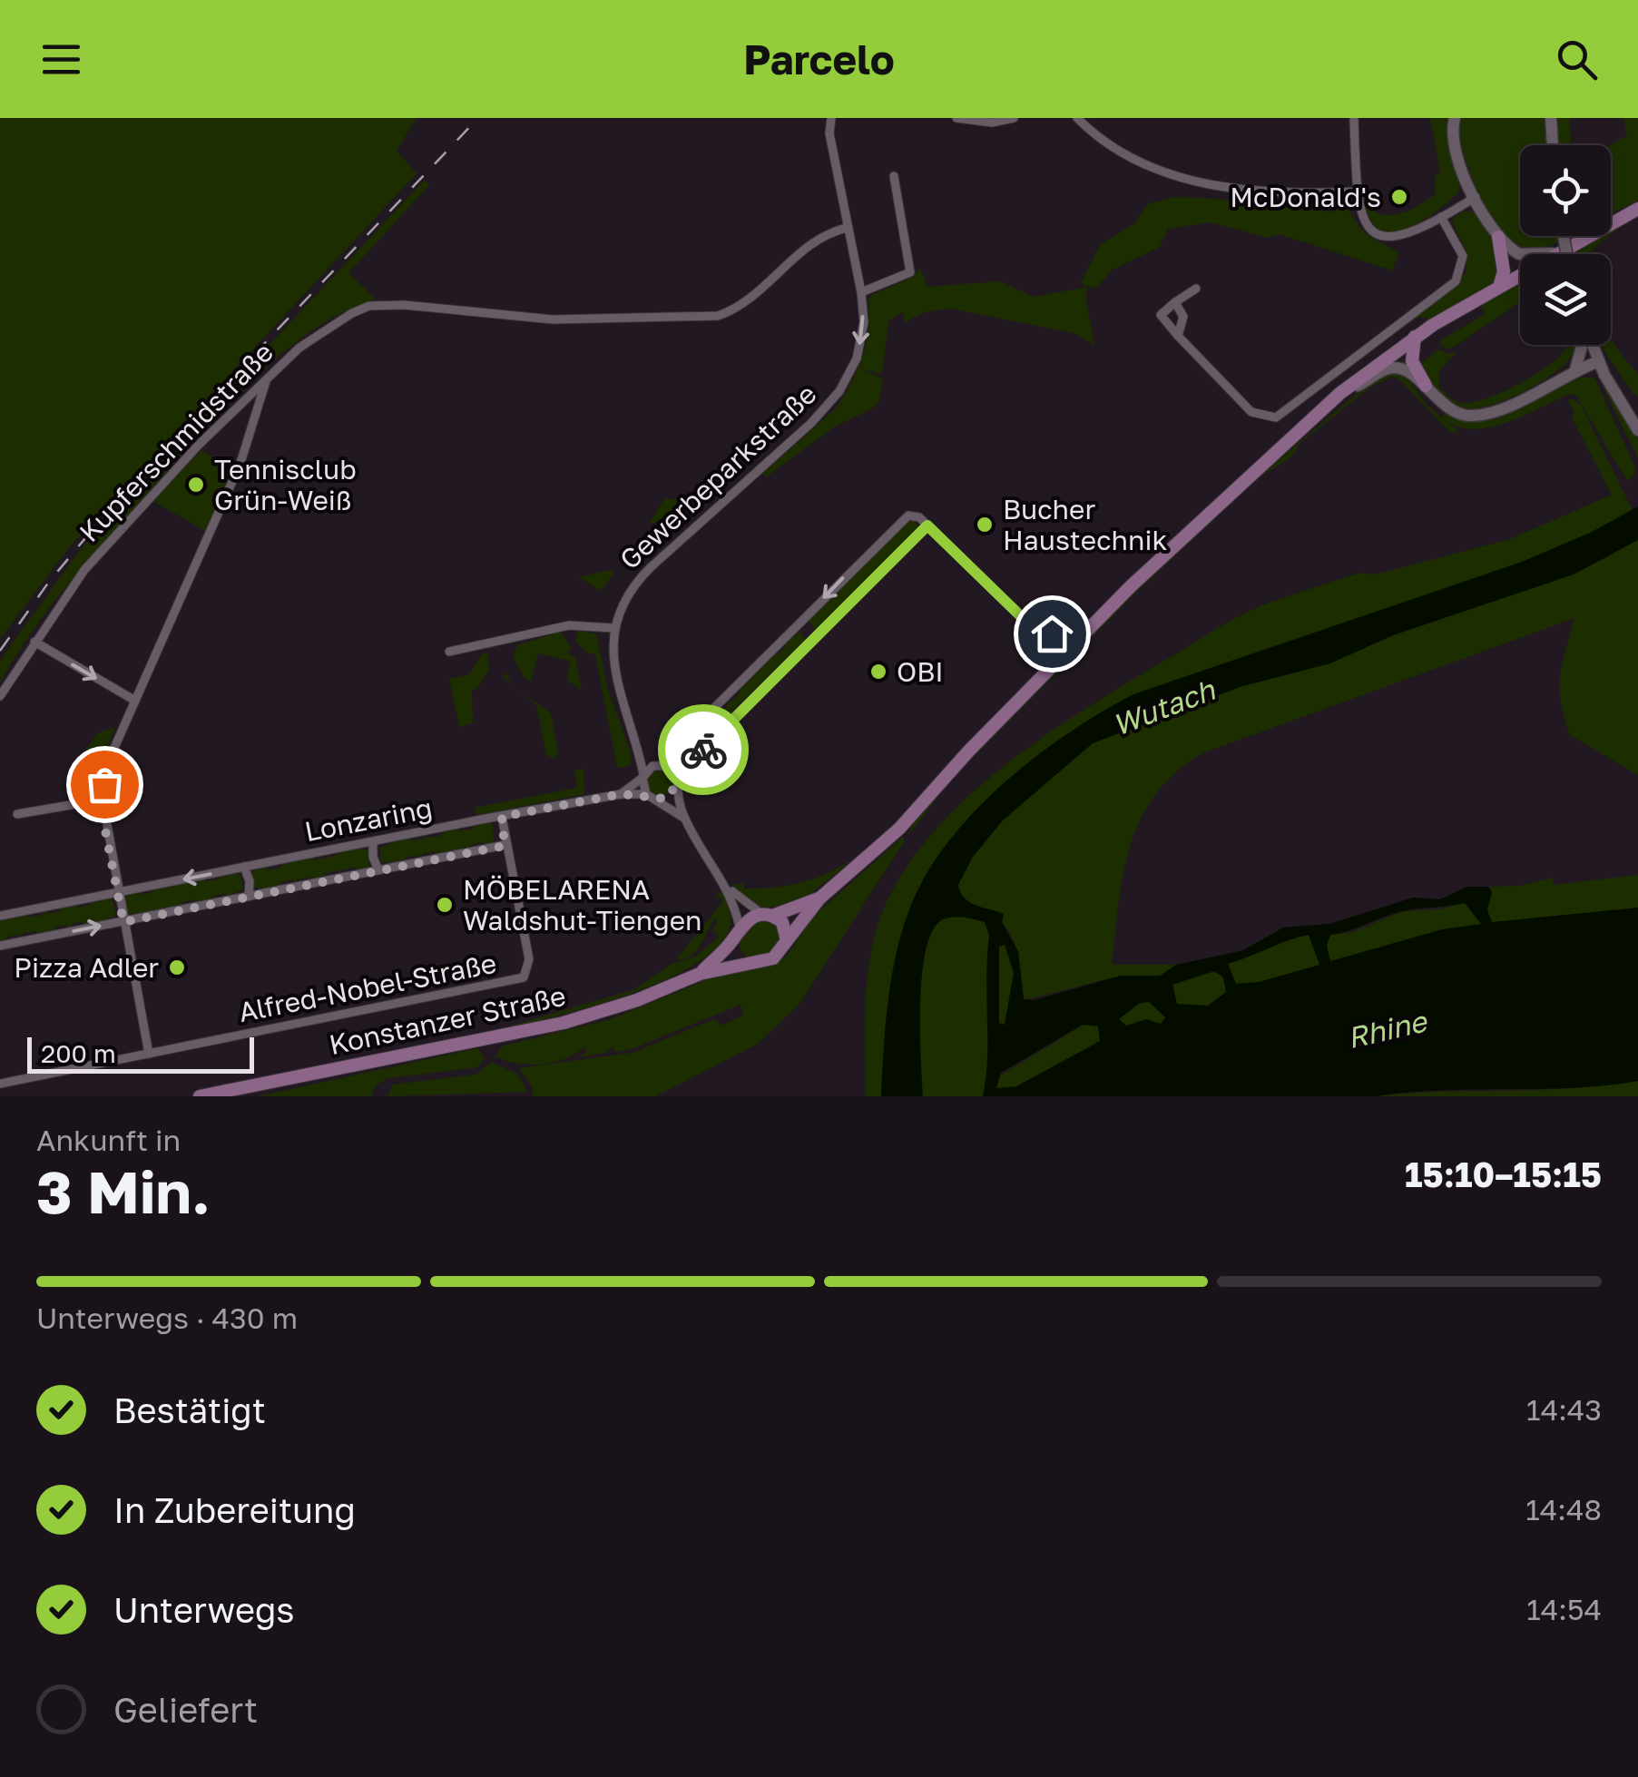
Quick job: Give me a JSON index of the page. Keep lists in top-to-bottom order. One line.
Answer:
{"streets":{"main road":["Konstanzer Straße"],"street":["Kupferschmidstraße","Gewerbeparkstraße","Lonzaring","Alfred-Nobel-Straße"]},"crossings":[["Kupferschmidstraße","Gewerbeparkstraße"],["Gewerbeparkstraße","Lonzaring"],["Lonzaring","Alfred-Nobel-Straße"]],"one_way":["Gewerbeparkstraße"],"water":["Wutach","Rhine"],"places":["McDonald's","Tennisclub Grün-Weiß","Bucher Haustechnik","OBI","MÖBELARENA Waldshut-Tiengen","Pizza Adler"],"scale_bar":"200 m","page":{"header":"Parcelo","scale":"200 m","heading":["3 Min.","Ankunft in","15:10–15:15"],"bar":"Unterwegs · 430 m","list":[["Bestätigt","14:43"],["In Zubereitung","14:48"],["Unterwegs","14:54"],"Geliefert"]}}
